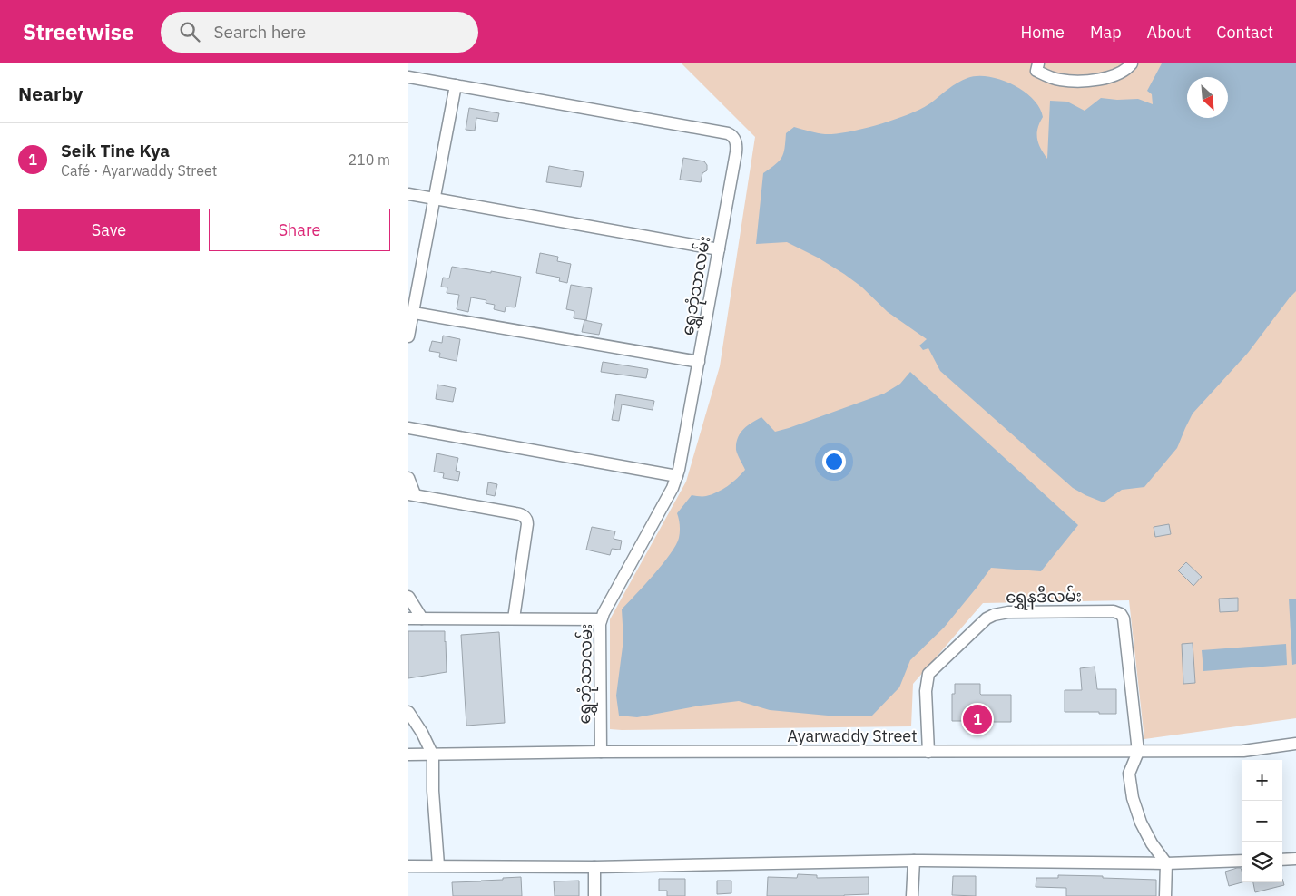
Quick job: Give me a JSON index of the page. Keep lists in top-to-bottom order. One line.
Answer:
{"streets":{"street":["ရွှေဘုံသာလမ်း","ရွှေနဒီလမ်း","Ayarwaddy Street"]},"crossings":[["ရွှေဘုံသာလမ်း","Ayarwaddy Street"],["ရွှေနဒီလမ်း","Ayarwaddy Street"]],"north":"bottom right","page":{"header":"Streetwise","search":"Search here","nav":["Home","Map","About","Contact"],"heading":"Nearby","list":[{"mark":"1","name":"Seik Tine Kya","note":"Café · Ayarwaddy Street","value":"210 m"}],"buttons":["Save","Share"],"pins":"1","map_buttons":["+","−"]}}
